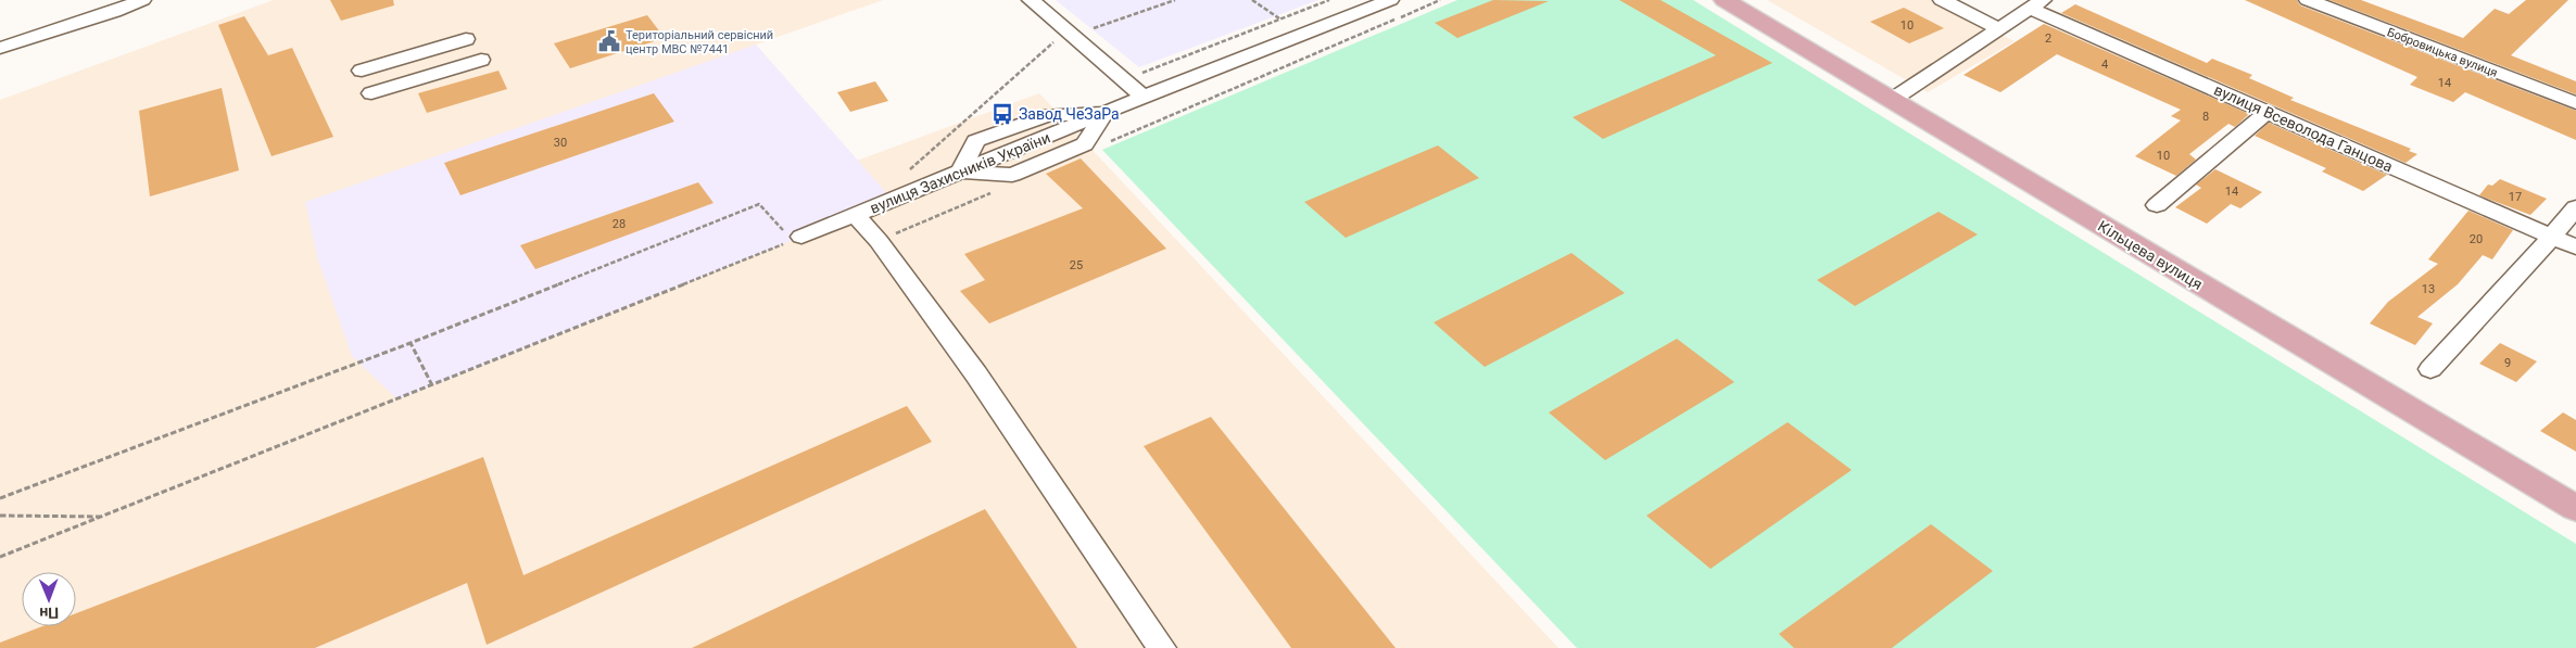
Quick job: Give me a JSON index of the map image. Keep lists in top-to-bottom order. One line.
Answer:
{"streets":{"main road":["Кільцева вулиця"],"street":["Бобровицька вулиця","вулиця Всеволода Ганцова","вулиця Захисників України"]},"places":{"public building":["Територіальний сервісний центр МВС №7441"],"bus stop":["Завод ЧеЗаРа"]},"house_numbers":["10","2","4","14","8","30","10","14","17","28","20","25","13","9"],"north":"bottom"}
